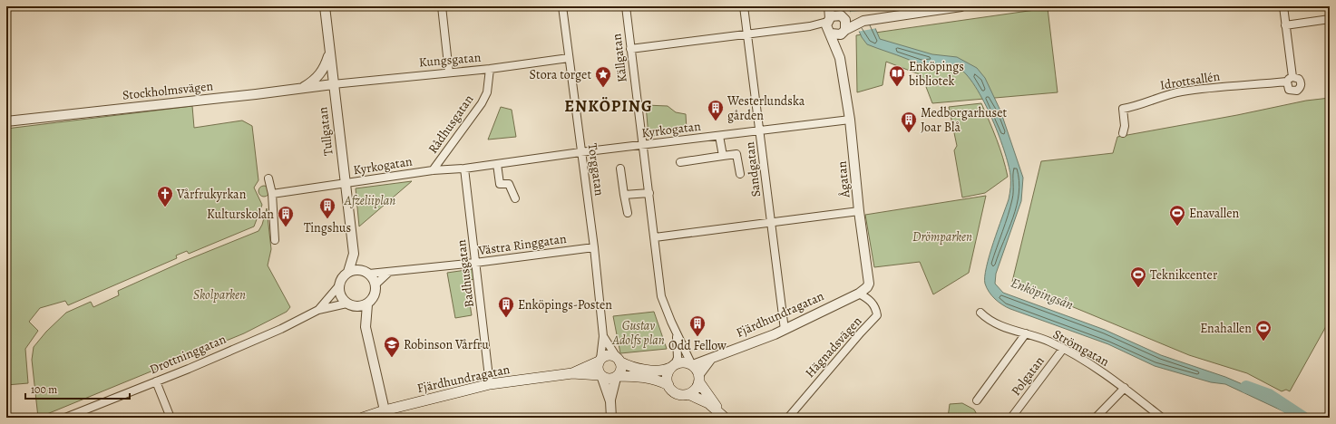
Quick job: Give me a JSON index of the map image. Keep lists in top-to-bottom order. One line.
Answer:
{"streets":{"main road":["Fjärdhundragatan"],"street":["Källgatan","Kungsgatan","Idrottsallén","Stockholmsvägen","Rådhusgatan","Kyrkogatan","Tullgatan","Torggatan","Sandgatan","Ågatan","Västra Ringgatan","Badhusgatan","Hägnadsvägen","Strömgatan","Drottninggatan","Polgatan"]},"crossings":[["Källgatan","Kyrkogatan"],["Källgatan","Fjärdhundragatan"],["Kungsgatan","Stockholmsvägen"],["Kungsgatan","Rådhusgatan"],["Kungsgatan","Tullgatan"],["Kungsgatan","Torggatan"],["Stockholmsvägen","Tullgatan"],["Rådhusgatan","Kyrkogatan"],["Kyrkogatan","Tullgatan"],["Kyrkogatan","Torggatan"],["Kyrkogatan","Sandgatan"],["Kyrkogatan","Ågatan"],["Kyrkogatan","Badhusgatan"],["Tullgatan","Västra Ringgatan"],["Tullgatan","Drottninggatan"],["Torggatan","Västra Ringgatan"],["Torggatan","Fjärdhundragatan"],["Sandgatan","Fjärdhundragatan"],["Ågatan","Fjärdhundragatan"],["Ågatan","Hägnadsvägen"],["Västra Ringgatan","Badhusgatan"],["Västra Ringgatan","Drottninggatan"],["Fjärdhundragatan","Hägnadsvägen"],["Strömgatan","Polgatan"]],"districts":["ENKÖPING"],"water":["Enköpingsån"],"parks":["Afzeliiplan","Drömparken","Skolparken","Gustav Adolfs plan"],"places":{"library":["Enköpings bibliotek"],"place":["Stora torget"],"building":["Westerlundska gården","Medborgarhuset Joar Blå","Tingshus","Kulturskolan","Enköpings-Posten","Odd Fellow"],"church":["Vårfrukyrkan"],"sports":["Enavallen","Teknikcenter","Enahallen"],"school or university":["Robinson Vårfru"]},"scale_bar":"100 m"}
